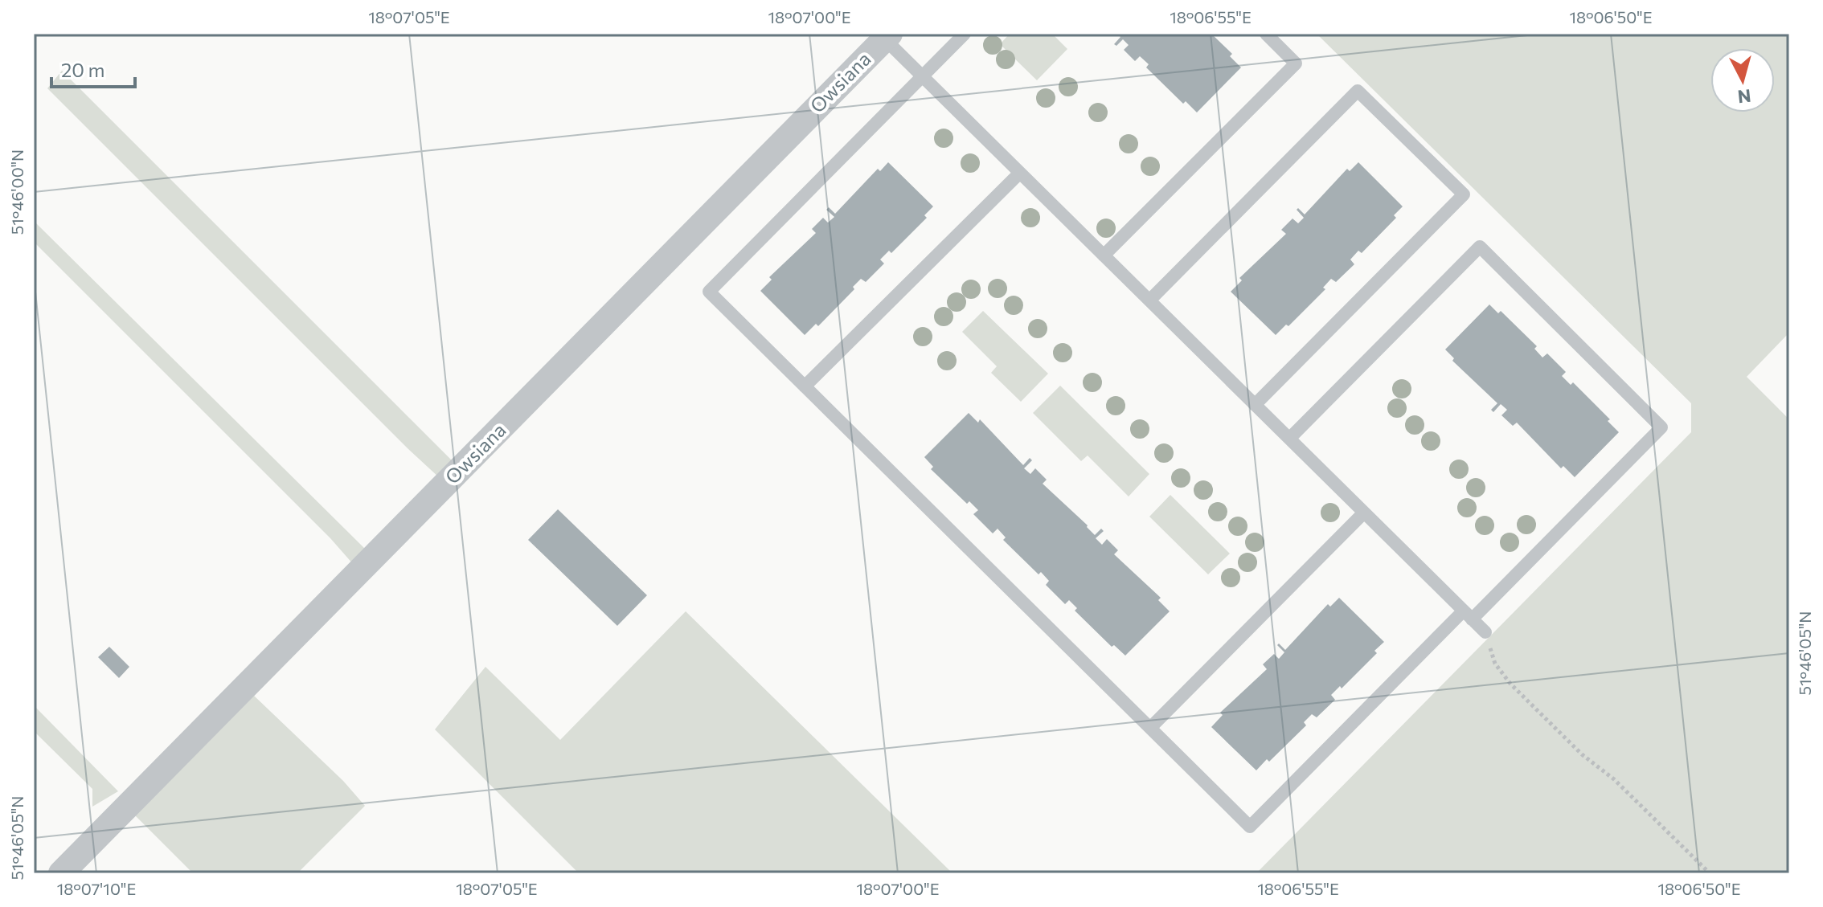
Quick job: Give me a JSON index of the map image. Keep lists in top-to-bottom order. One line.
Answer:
{"streets":{"street":["Owsiana"]},"scale_bar":"20 m","north":"bottom","coordinates":["18°07'05\"E","18°07'00\"E","18°06'55\"E","18°06'50\"E","51°46'00\"N","51°46'05\"N","18°07'10\"E"]}
